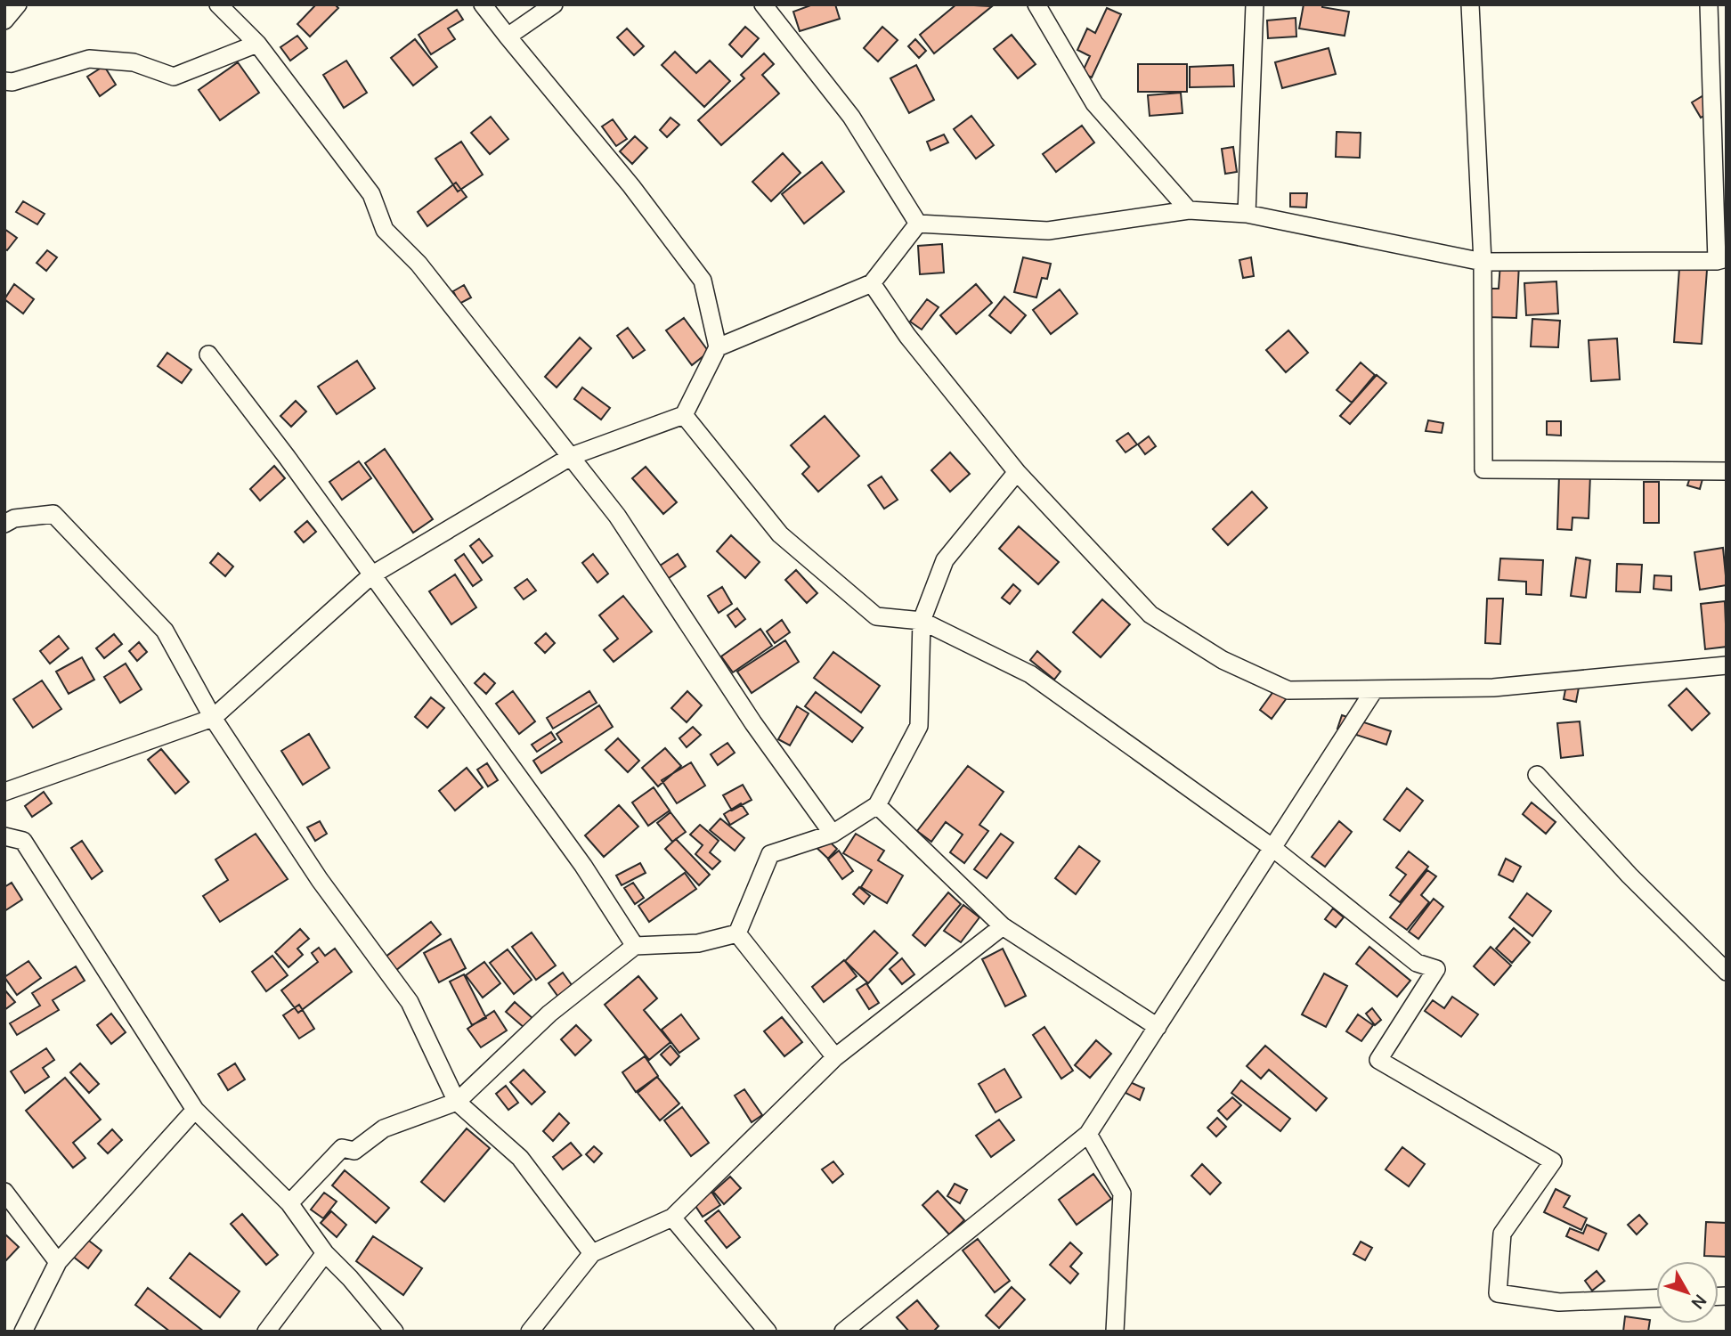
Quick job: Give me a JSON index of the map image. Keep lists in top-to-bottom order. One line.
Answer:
{"north":"bottom right"}
